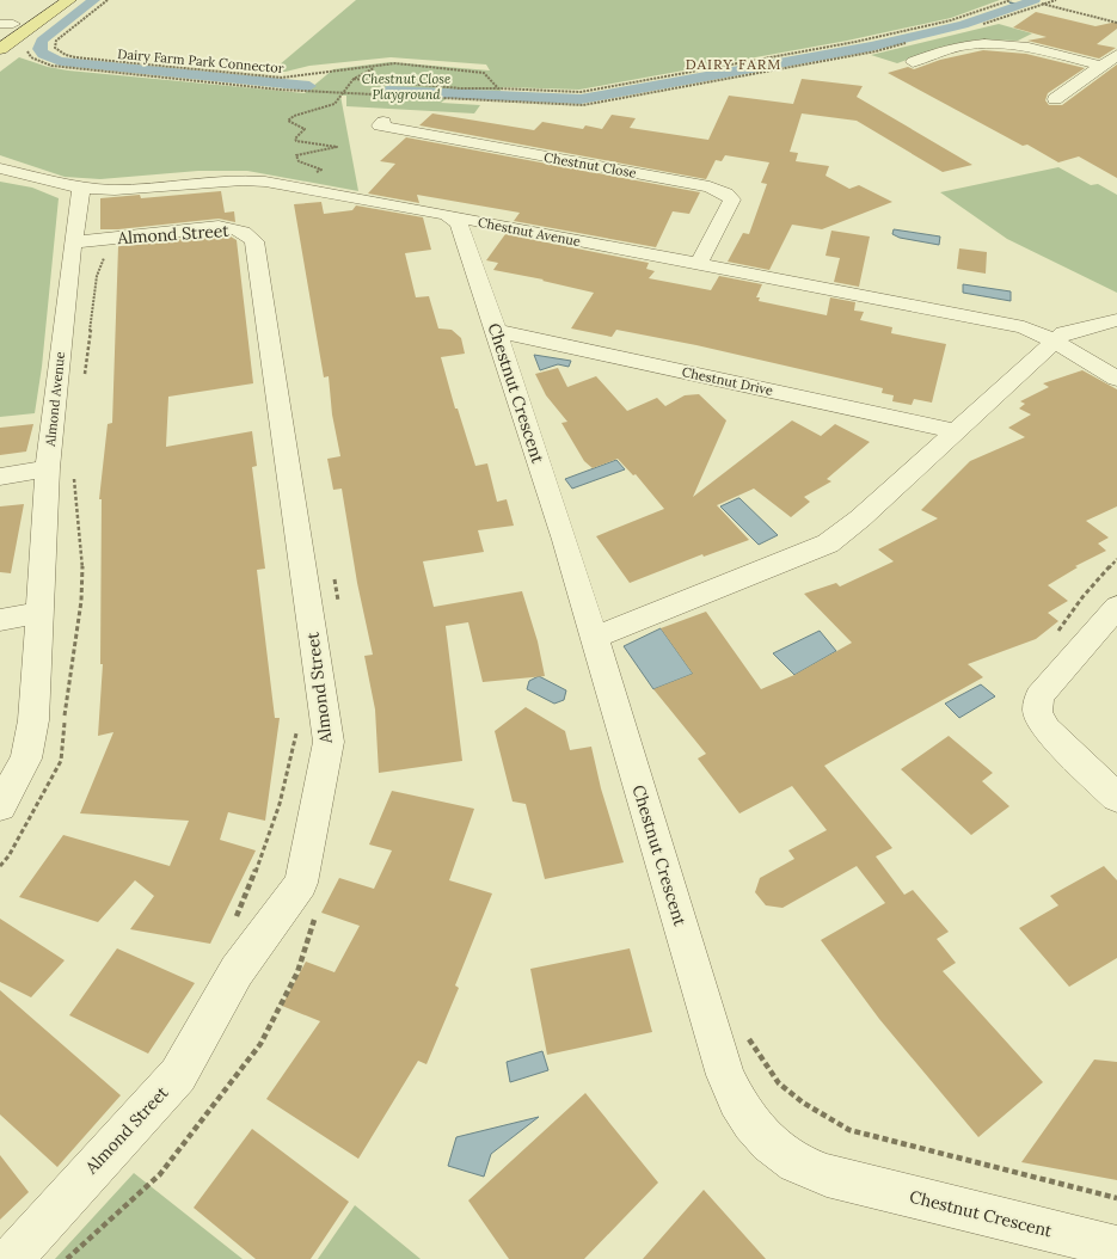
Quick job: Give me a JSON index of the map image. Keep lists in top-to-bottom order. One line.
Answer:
{"streets":{"street":["Chestnut Close","Chestnut Avenue","Almond Street","Chestnut Drive","Chestnut Crescent","Almond Avenue"],"path":["Dairy Farm Park Connector"]},"crossings":[["Chestnut Close","Chestnut Avenue"],["Chestnut Avenue","Chestnut Crescent"],["Chestnut Avenue","Almond Avenue"],["Almond Street","Almond Avenue"],["Chestnut Drive","Chestnut Crescent"]],"districts":["DAIRY FARM"],"parks":["Chestnut Close Playground"]}
